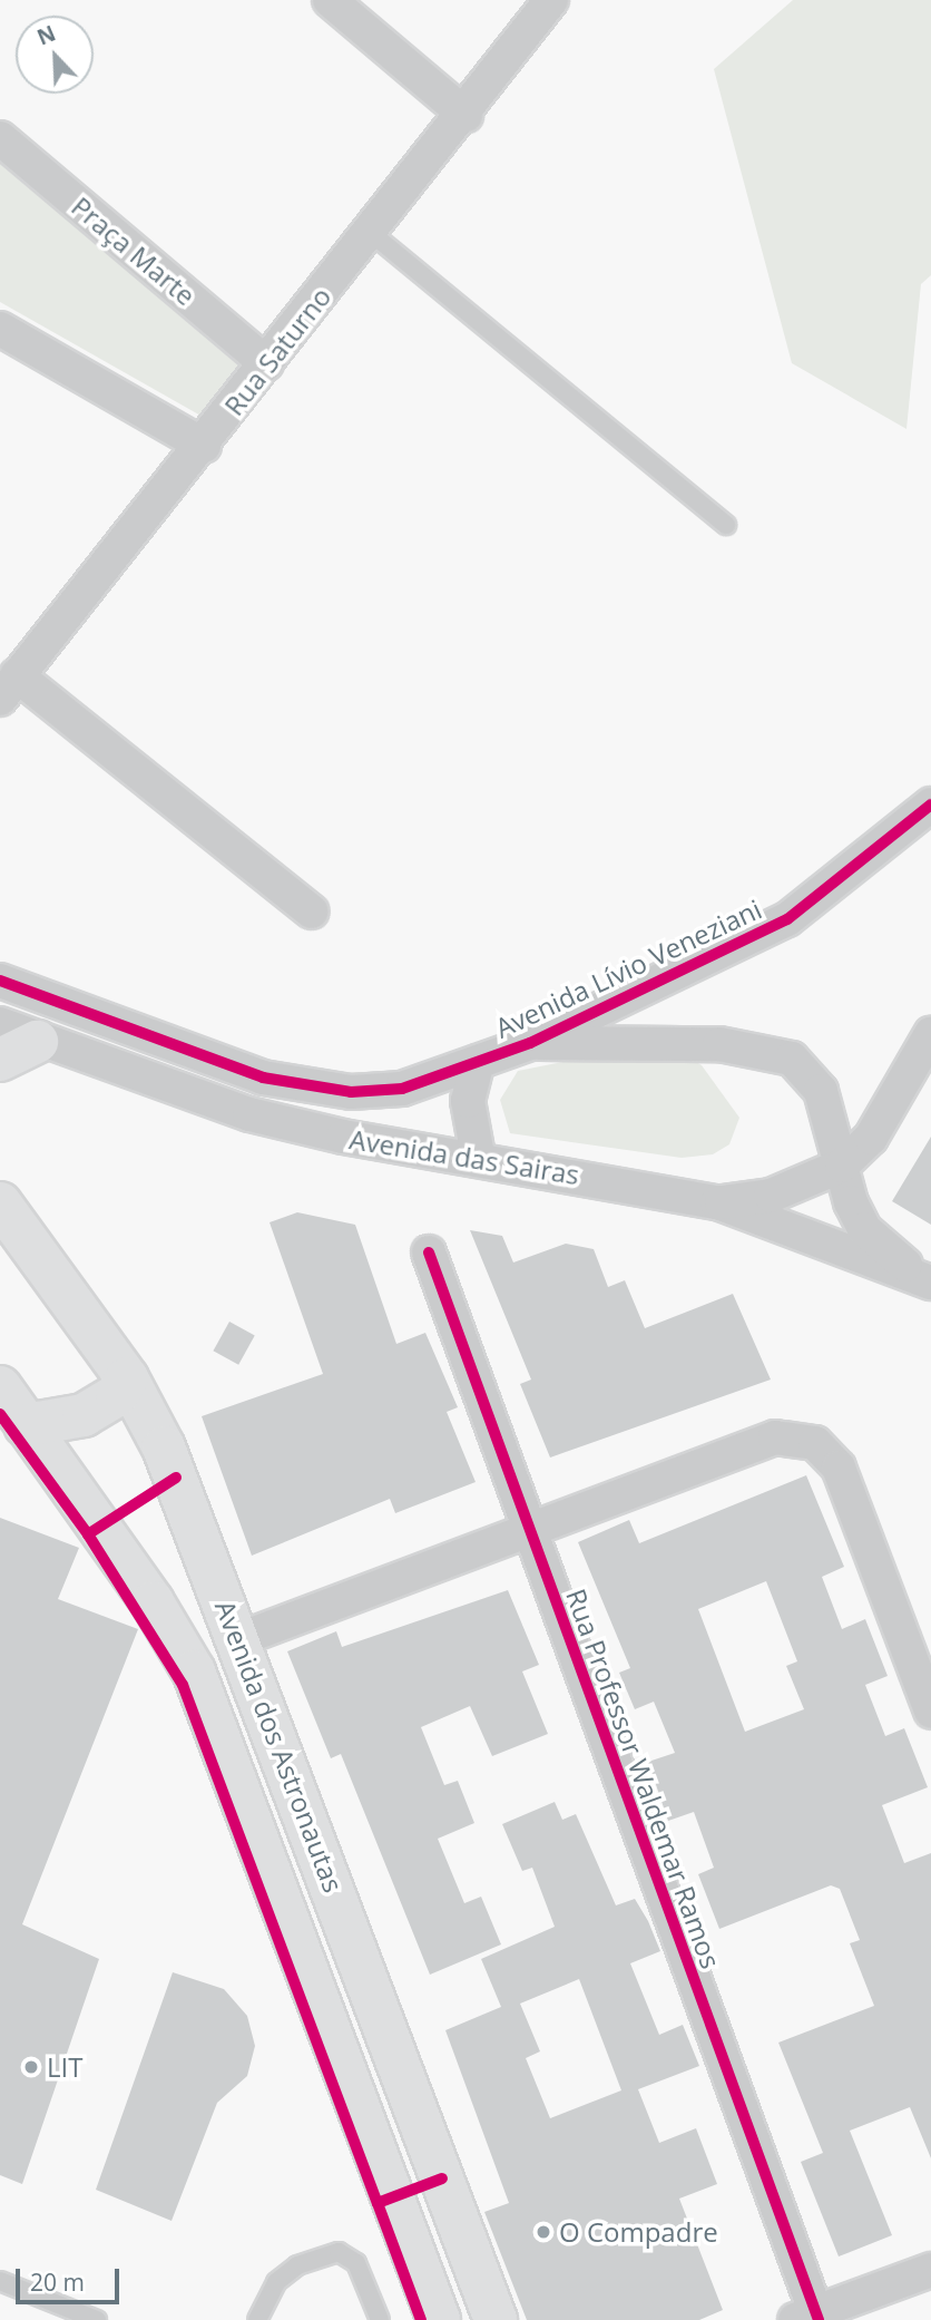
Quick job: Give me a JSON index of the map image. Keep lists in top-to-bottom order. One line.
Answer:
{"streets":{"main road":["Avenida dos Astronautas"],"street":["Praça Marte","Rua Saturno","Avenida Lívio Veneziani","Avenida das Sairas","Rua Professor Waldemar Ramos"]},"crossings":[["Praça Marte","Rua Saturno"]],"places":["LIT","O Compadre"],"scale_bar":"20 m","north":"top left"}
